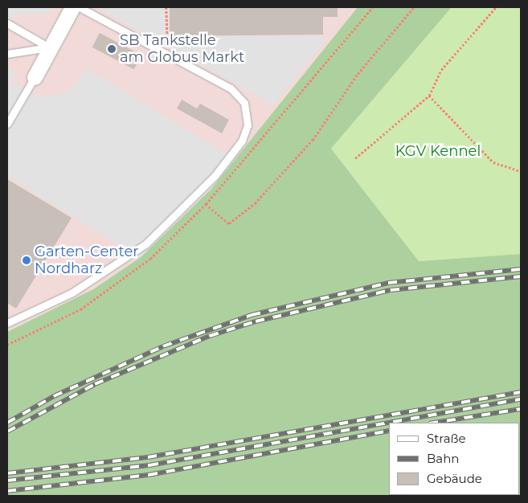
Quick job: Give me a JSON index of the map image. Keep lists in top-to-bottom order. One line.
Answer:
{"parks":["KGV Kennel"],"places":["SB Tankstelle am Globus Markt","Garten-Center Nordharz"],"legend":["Straße","Bahn","Gebäude"]}
